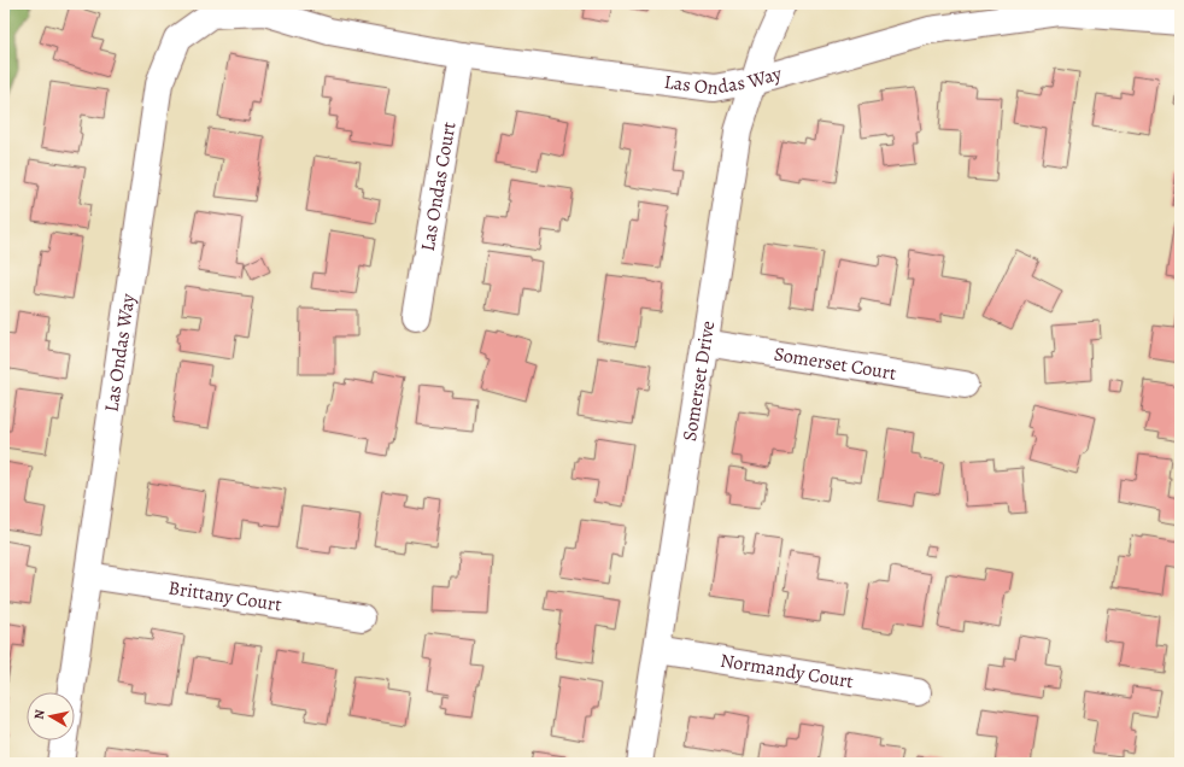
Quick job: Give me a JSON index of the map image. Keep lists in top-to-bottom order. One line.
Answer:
{"streets":{"street":["Las Ondas Way","Las Ondas Court","Somerset Court","Somerset Drive","Brittany Court","Normandy Court"]},"crossings":[["Las Ondas Way","Las Ondas Court"],["Las Ondas Way","Somerset Drive"],["Las Ondas Way","Brittany Court"],["Somerset Court","Somerset Drive"],["Somerset Drive","Normandy Court"]],"north":"left"}
